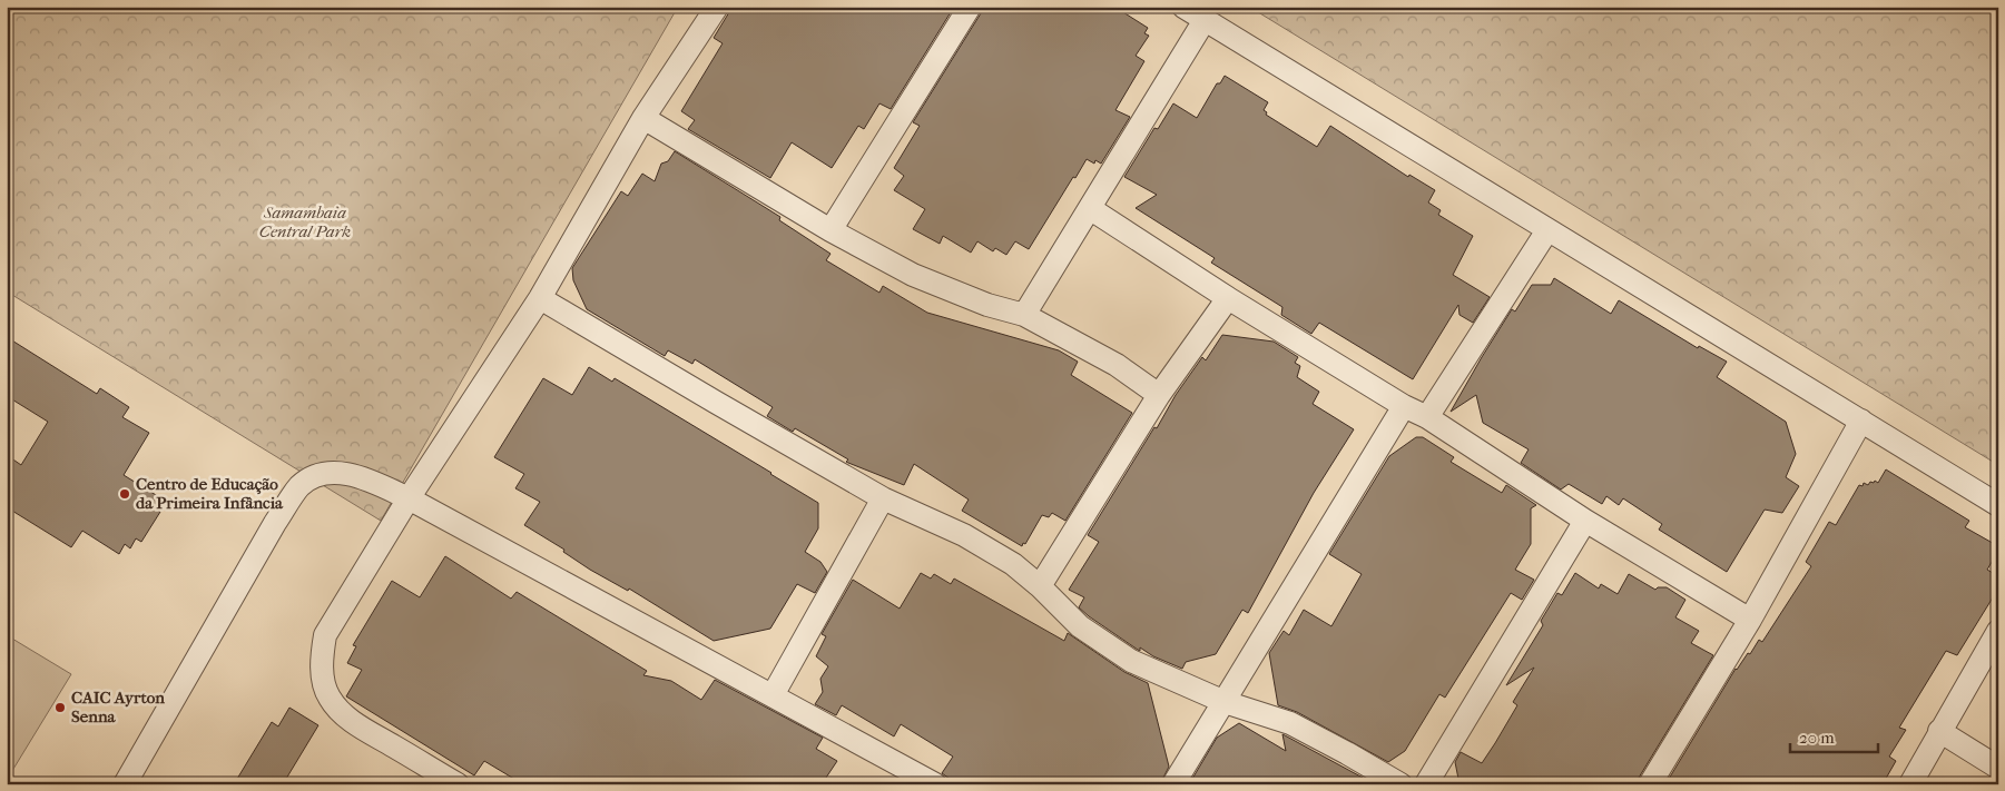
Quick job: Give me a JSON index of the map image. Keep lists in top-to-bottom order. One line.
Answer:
{"parks":["Samambaia Central Park"],"places":["Centro de Educação da Primeira Infância","CAIC Ayrton Senna"],"scale_bar":"20 m"}
